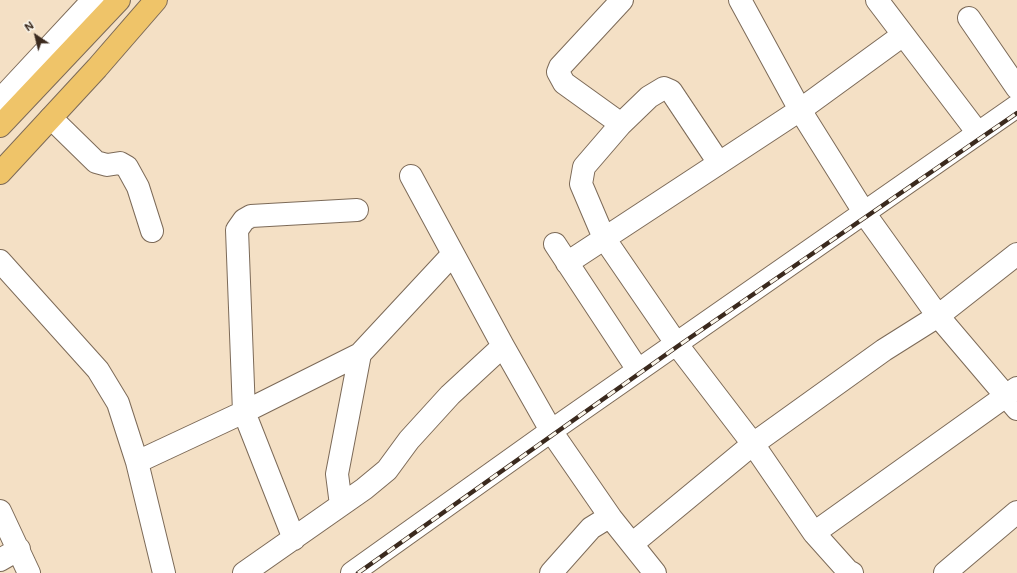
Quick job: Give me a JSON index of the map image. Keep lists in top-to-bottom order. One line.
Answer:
{"north":"top left"}
